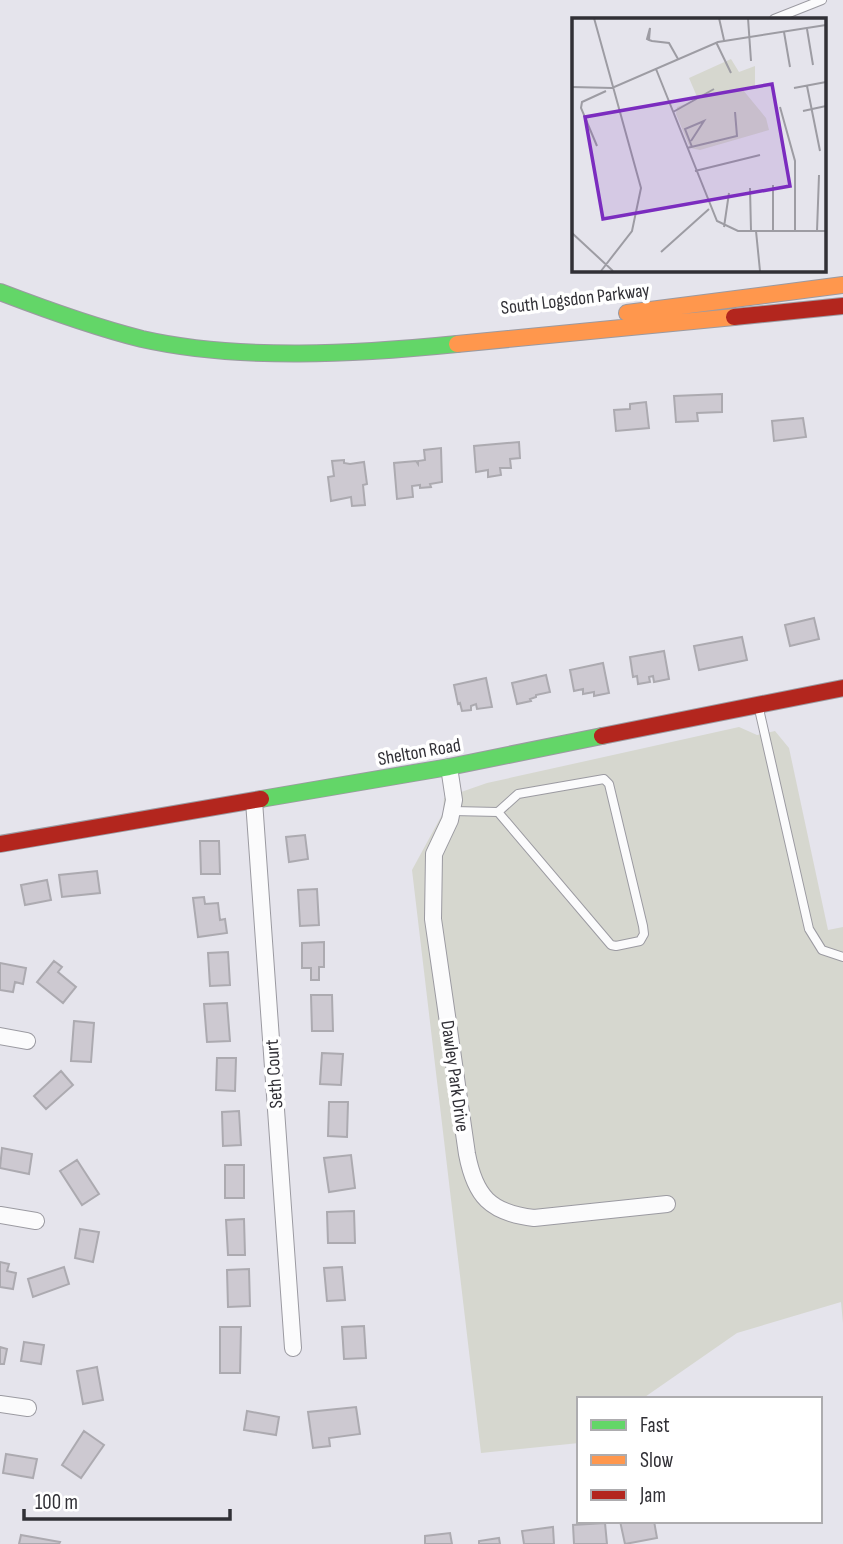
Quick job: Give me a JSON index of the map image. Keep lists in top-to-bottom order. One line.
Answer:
{"streets":{"main road":["South Logsdon Parkway","Shelton Road"],"street":["Seth Court","Dawley Park Drive"]},"crossings":[["Shelton Road","Seth Court"],["Shelton Road","Dawley Park Drive"]],"legend":["Fast","Slow","Jam"],"scale_bar":"100 m"}
